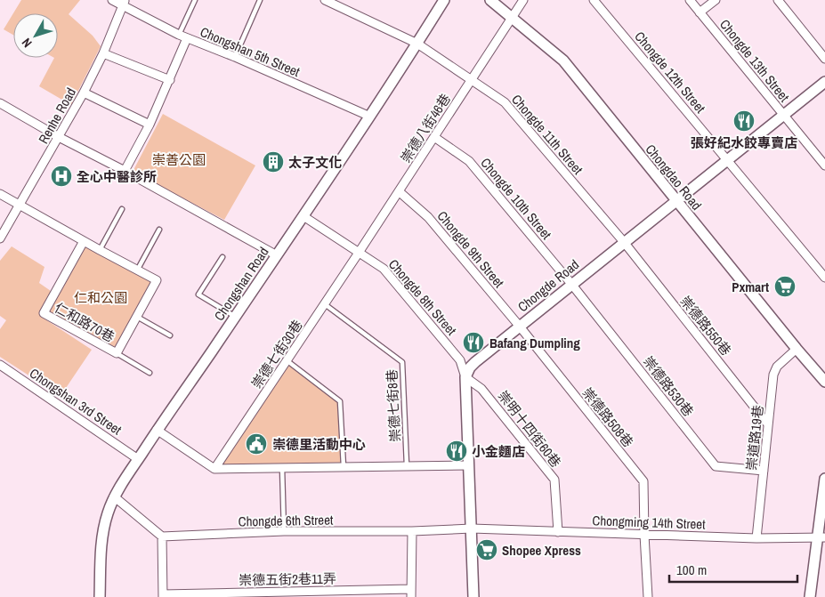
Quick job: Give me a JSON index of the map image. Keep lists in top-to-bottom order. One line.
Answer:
{"streets":{"street":["Chongshan 5th Street","Chongde 13th Street","Chongde 12th Street","Renhe Road","崇德八街46巷","Chongde 11th Street","Chongdao Road","Chongde 10th Street","Chongde 9th Street","Chongshan Road","Chongde Road","Chongde 8th Street","仁和路70巷","崇德路550巷","崇德七街30巷","崇德路530巷","Chongshan 3rd Street","崇德路508巷","崇明十四街60巷","崇道路19巷","Chongde 6th Street","Chongming 14th Street","崇德五街2巷11弄"],"lane":["崇德七街8巷"]},"crossings":[["Chongshan 5th Street","Renhe Road"],["Chongshan 5th Street","Chongshan Road"],["Chongde 13th Street","Chongde Road"],["Chongde 12th Street","Chongde Road"],["Renhe Road","仁和路70巷"],["崇德八街46巷","Chongde 11th Street"],["崇德八街46巷","Chongdao Road"],["崇德八街46巷","Chongde 10th Street"],["崇德八街46巷","Chongde 9th Street"],["崇德八街46巷","Chongde 8th Street"],["崇德八街46巷","崇德七街30巷"],["Chongde 11th Street","Chongshan Road"],["Chongde 11th Street","Chongde Road"],["Chongde 11th Street","崇德路550巷"],["Chongdao Road","Chongde Road"],["Chongdao Road","崇道路19巷"],["Chongde 10th Street","Chongde Road"],["Chongde 10th Street","崇德路530巷"],["Chongde 9th Street","Chongde Road"],["Chongde 9th Street","崇德路508巷"],["Chongshan Road","Chongde 8th Street"],["Chongshan Road","Chongshan 3rd Street"],["Chongde Road","Chongde 8th Street"],["Chongde Road","崇德路550巷"],["Chongde Road","崇德路530巷"],["Chongde Road","崇德路508巷"],["Chongde Road","崇明十四街60巷"],["Chongde 8th Street","崇德七街30巷"],["Chongde 8th Street","崇明十四街60巷"],["崇德路550巷","崇道路19巷"],["崇德七街30巷","崇德七街8巷"],["崇德路530巷","崇道路19巷"],["崇德路508巷","Chongming 14th Street"],["崇明十四街60巷","Chongming 14th Street"],["崇道路19巷","Chongming 14th Street"],["Chongde 6th Street","Chongming 14th Street"]],"parks":["崇善公園","仁和公園"],"places":{"restaurant":["張好紀水餃專賣店","Bafang Dumpling","小金麵店"],"building":["太子文化"],"hospital":["全心中醫診所"],"supermarket":["Pxmart","Shopee Xpress"],"public building":["崇德里活動中心"]},"scale_bar":"100 m","north":"bottom left"}
